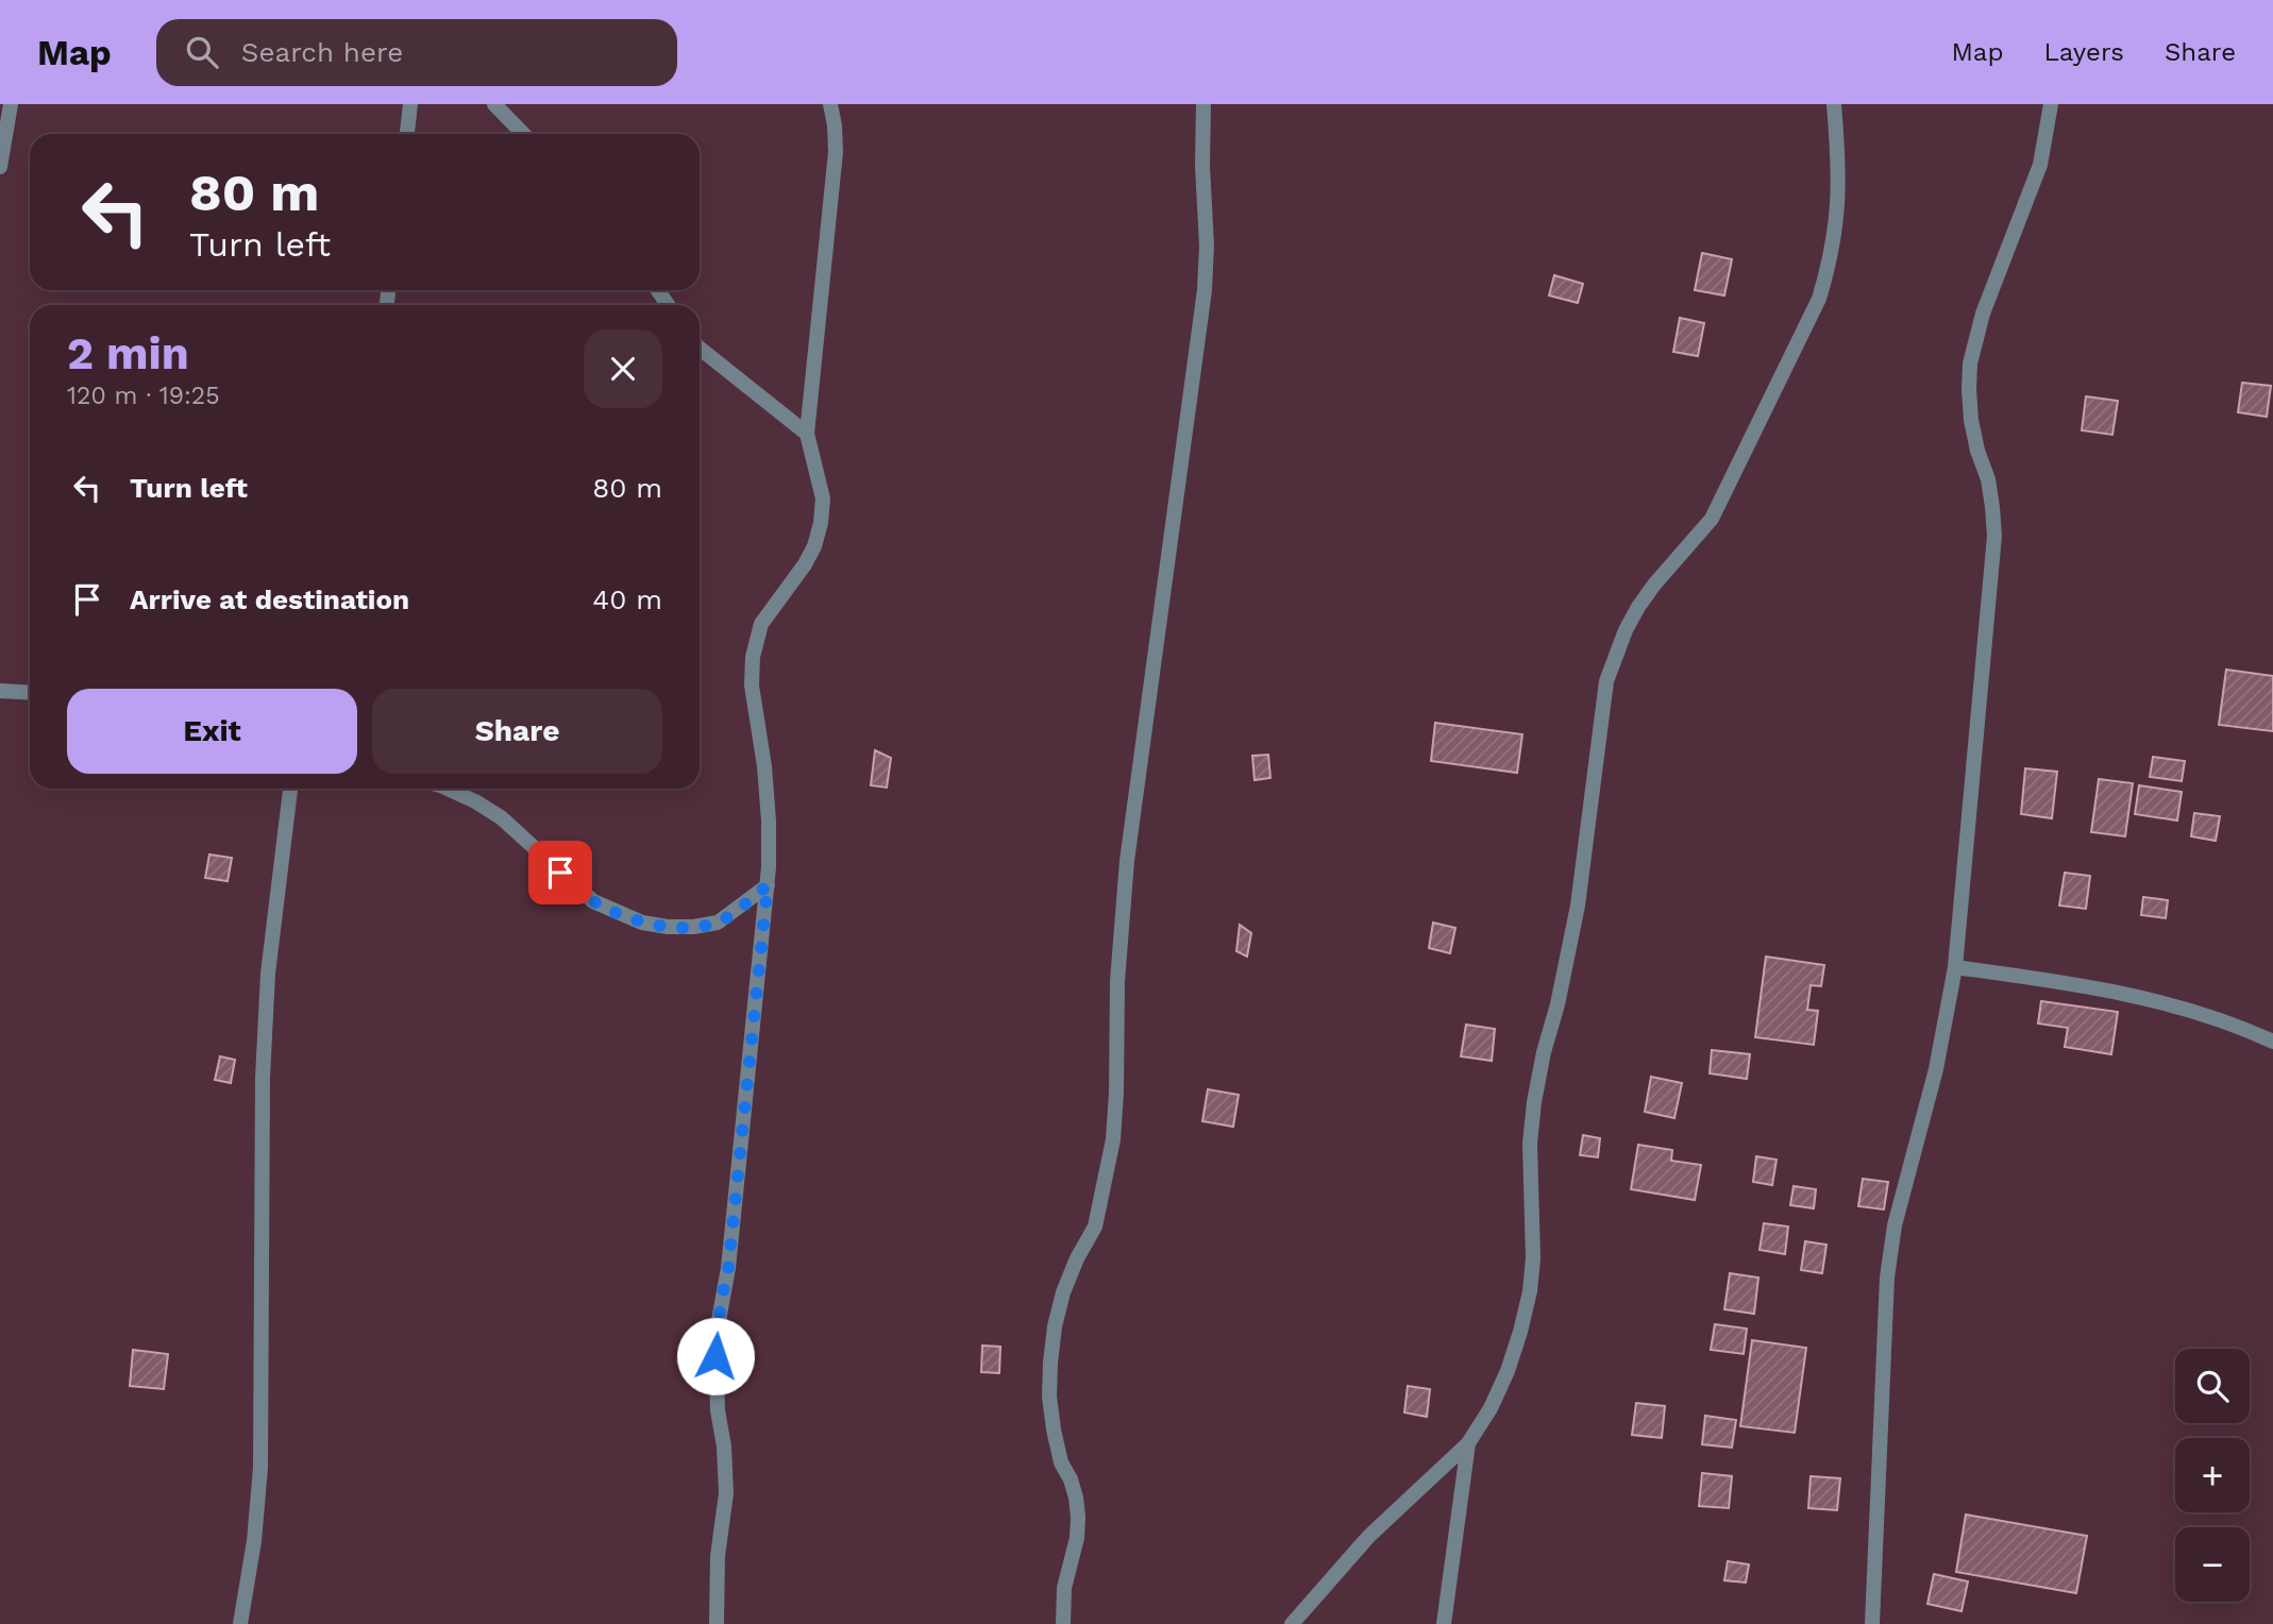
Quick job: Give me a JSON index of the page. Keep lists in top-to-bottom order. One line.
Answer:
{"page":{"header":"Map","search":"Search here","nav":["Map","Layers","Share"],"turn":["80 m","Turn left"],"heading":["2 min","120 m · 19:25"],"list":[{"name":"Turn left","value":"80 m"},{"name":"Arrive at destination","value":"40 m"}],"buttons":["Exit","Share"],"map_buttons":["+","−"]}}
